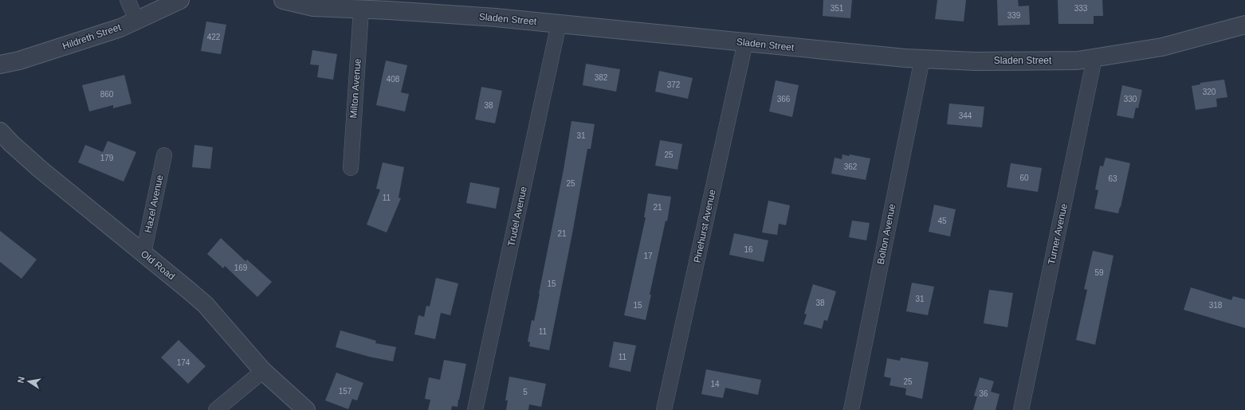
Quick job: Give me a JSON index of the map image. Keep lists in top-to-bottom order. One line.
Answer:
{"streets":{"street":["Sladen Street","Hildreth Street","Milton Avenue","Hazel Avenue","Trudel Avenue","Pinehurst Avenue","Bolton Avenue","Turner Avenue","Old Road"]},"crossings":[["Sladen Street","Milton Avenue"],["Sladen Street","Trudel Avenue"],["Sladen Street","Pinehurst Avenue"],["Sladen Street","Bolton Avenue"],["Sladen Street","Turner Avenue"],["Hazel Avenue","Old Road"]],"house_numbers":["351","333","339","422","382","408","372","320","860","366","330","38","344","31","25","179","362","60","63","25","11","21","45","21","16","17","169","59","15","31","38","15","318","11","11","174","25","14","157","5","36"],"north":"left"}
